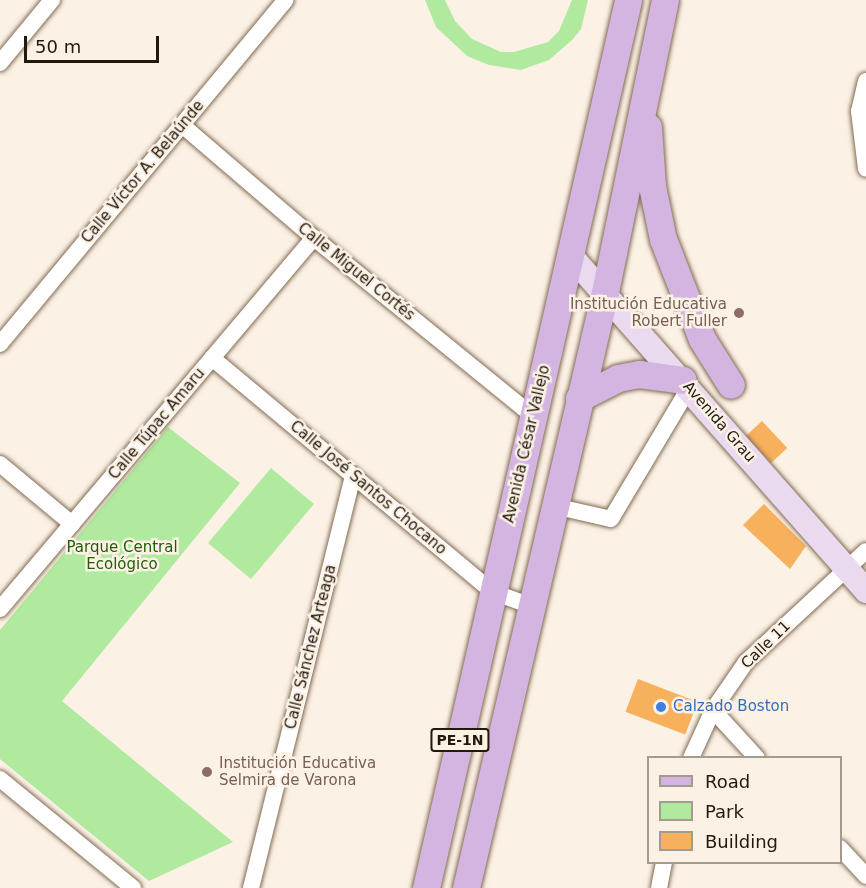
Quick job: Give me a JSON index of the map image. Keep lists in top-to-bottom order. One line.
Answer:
{"streets":{"main road":["Avenida Grau","Avenida César Vallejo","PE-1N"],"street":["Calle Víctor A. Belaúnde","Calle Miguel Cortés","Calle Túpac Amaru","Calle José Santos Chocano","Calle 11","Calle Sánchez Arteaga"]},"crossings":[["Calle Víctor A. Belaúnde","Calle Miguel Cortés"],["Calle Miguel Cortés","Calle Túpac Amaru"],["Calle Miguel Cortés","Avenida César Vallejo"],["Avenida Grau","Avenida César Vallejo"],["Avenida Grau","Calle 11"],["Avenida Grau","PE-1N"],["Calle Túpac Amaru","Calle José Santos Chocano"],["Avenida César Vallejo","Calle José Santos Chocano"],["Calle José Santos Chocano","Calle Sánchez Arteaga"],["Calle José Santos Chocano","PE-1N"]],"parks":["Parque Central Ecológico"],"places":["Institución Educativa Robert Fuller","Calzado Boston","Institución Educativa Selmira de Varona"],"legend":["Road","Park","Building"],"scale_bar":"50 m"}
